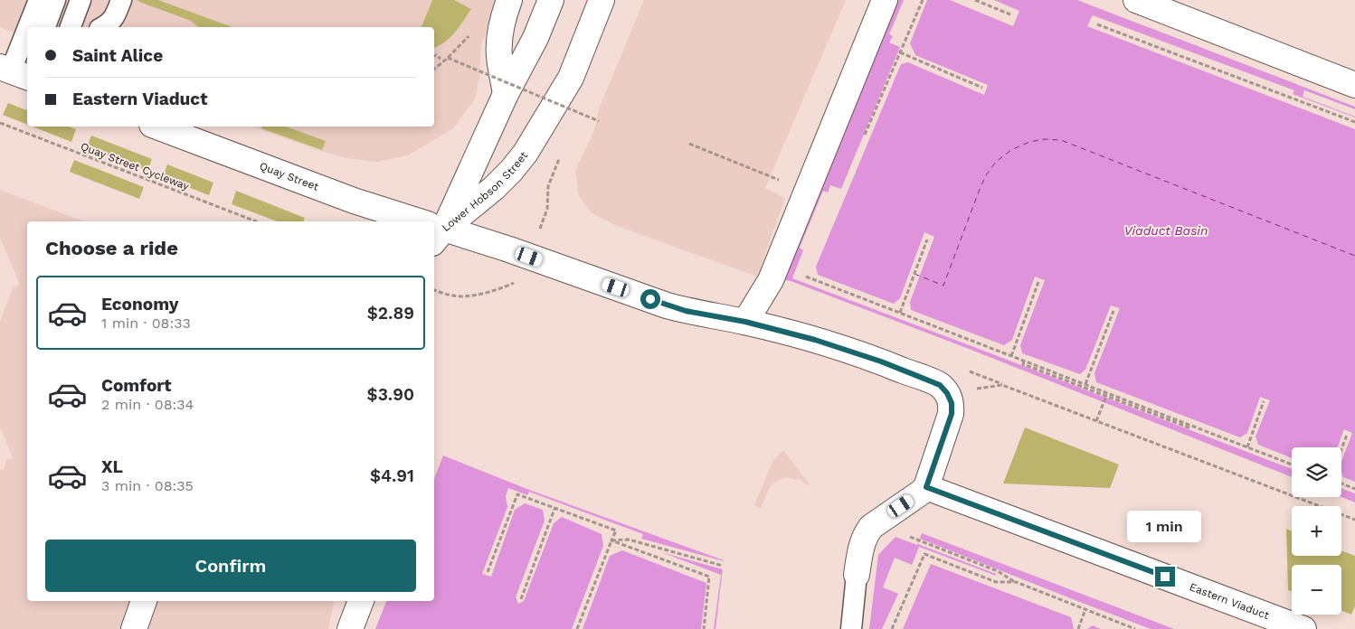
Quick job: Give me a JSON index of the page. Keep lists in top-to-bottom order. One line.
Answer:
{"streets":{"street":["Quay Street","Lower Hobson Street","Eastern Viaduct"],"path":["Quay Street Cycleway"]},"crossings":[["Quay Street","Lower Hobson Street"]],"water":["Viaduct Basin"],"page":{"banner":["Saint Alice","Eastern Viaduct"],"heading":"Choose a ride","list":[{"name":"Economy","note":"1 min · 08:33","value":"$2.89"},{"name":"Comfort","note":"2 min · 08:34","value":"$3.90"},{"name":"XL","note":"3 min · 08:35","value":"$4.91"}],"map_buttons":["+","−"],"bubble":"1 min","buttons":"Confirm"}}
